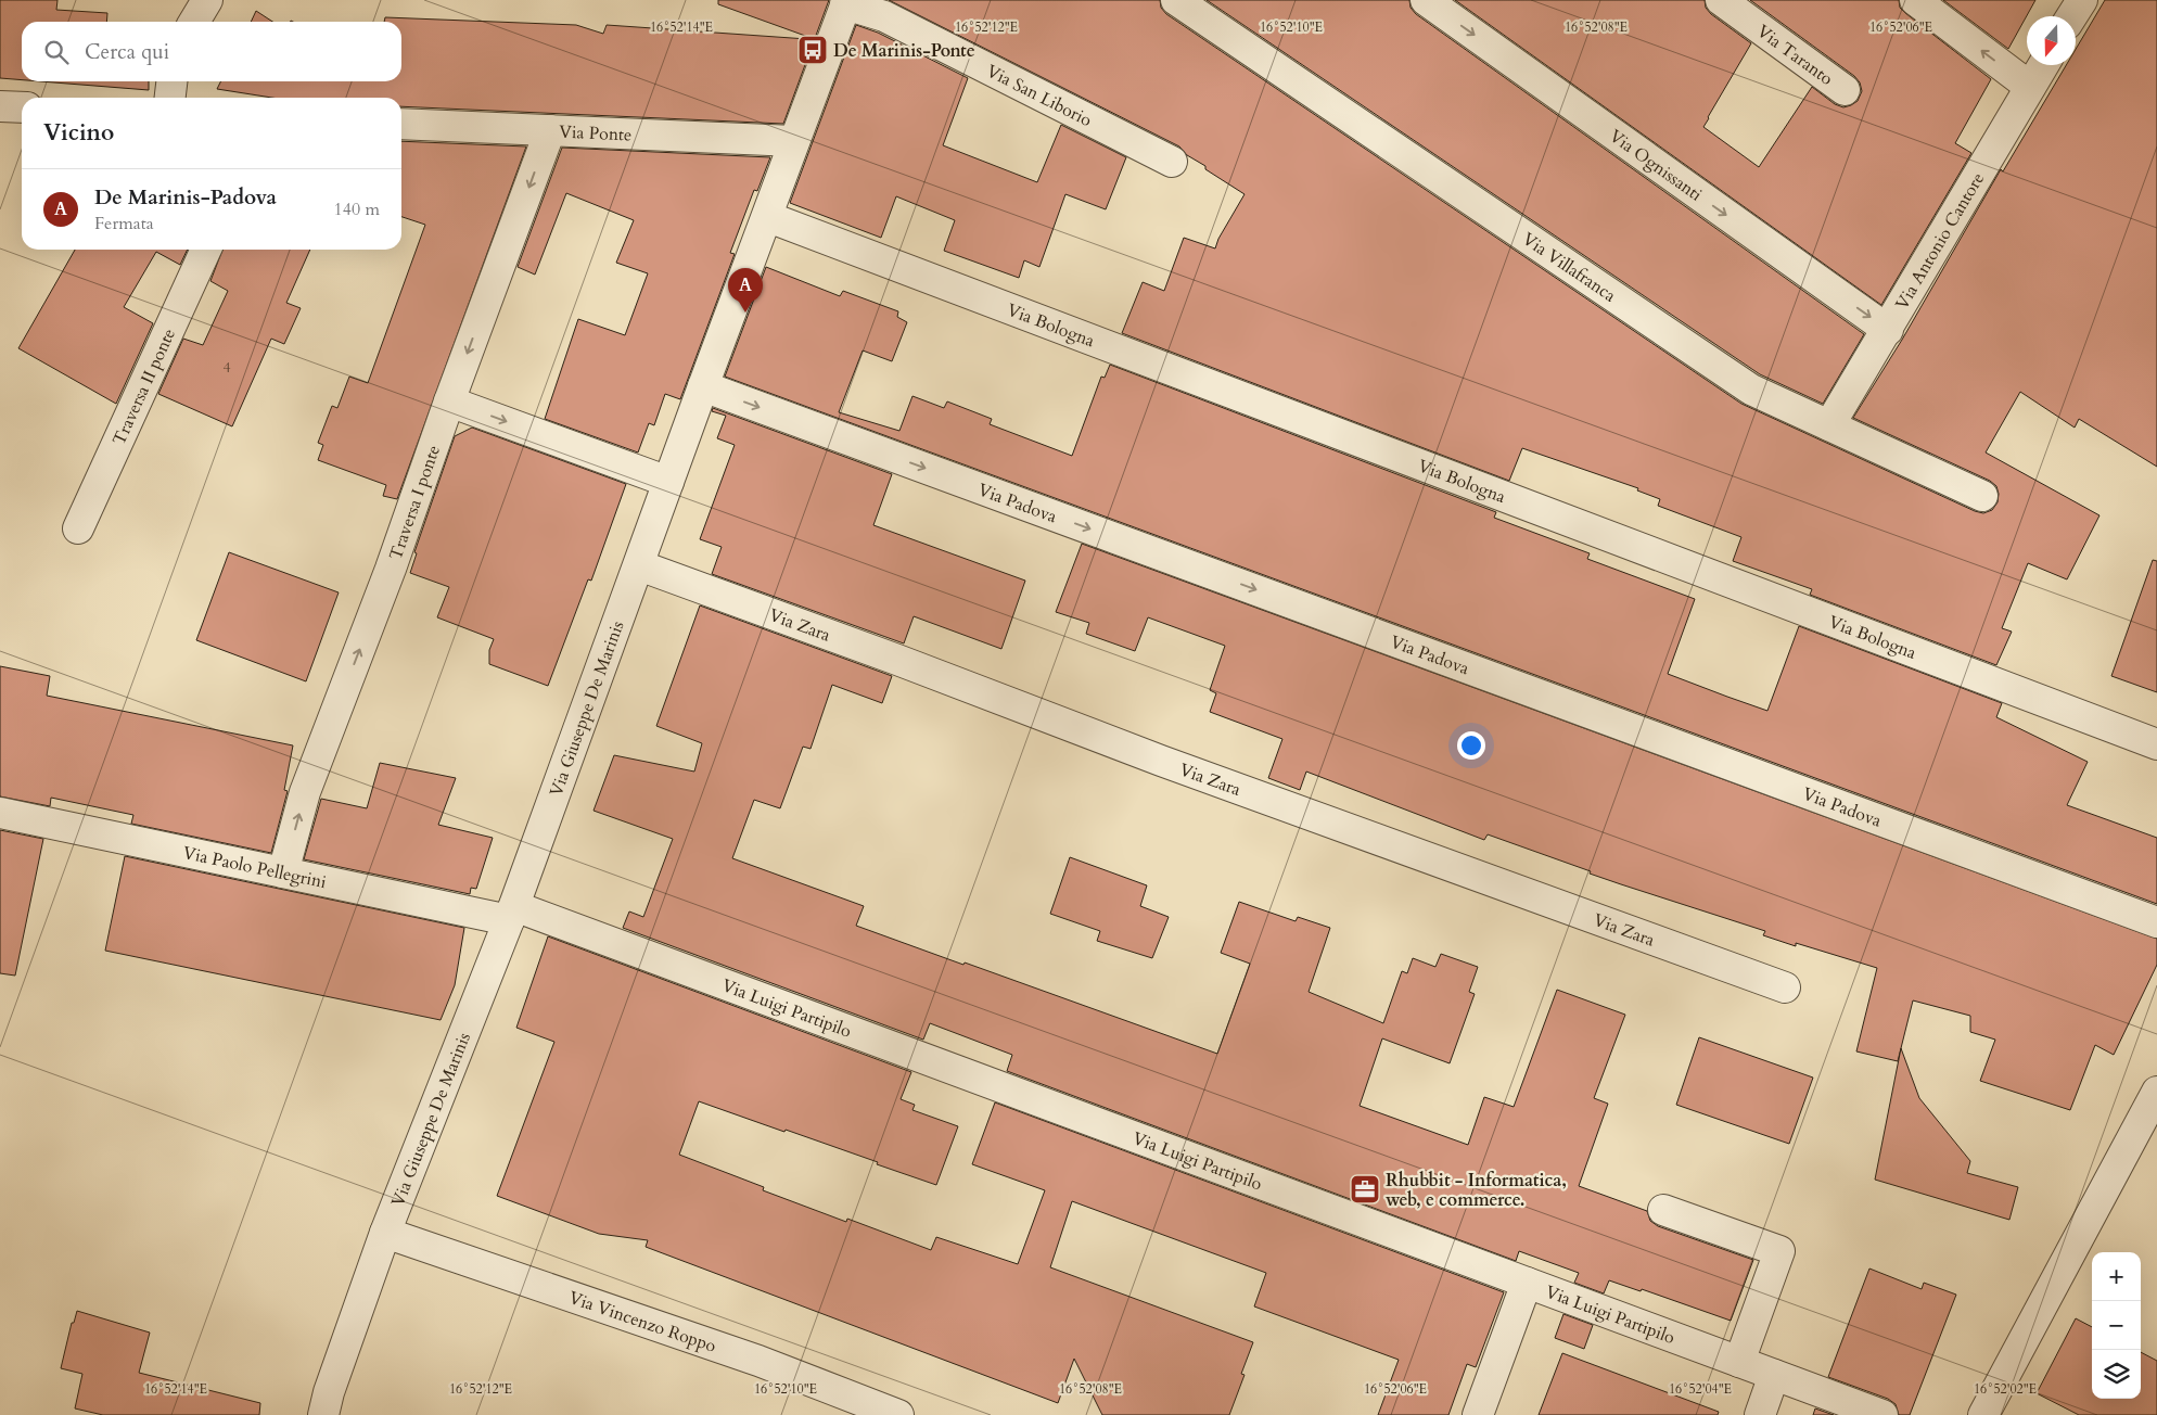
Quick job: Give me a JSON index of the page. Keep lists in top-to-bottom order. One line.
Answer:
{"streets":{"street":["Via Taranto","Via San Liborio","Via Ponte","Via Ognissanti","Via Antonio Cantore","Via Villafranca","Via Bologna","Traversa II ponte","Traversa I ponte","Via Padova","Via Zara","Via Giuseppe De Marinis","Via Paolo Pellegrini","Via Luigi Partipilo","Via Vincenzo Roppo"]},"crossings":[["Via San Liborio","Via Giuseppe De Marinis"],["Via Ponte","Traversa I ponte"],["Via Ponte","Via Giuseppe De Marinis"],["Via Ognissanti","Via Antonio Cantore"],["Via Antonio Cantore","Via Villafranca"],["Via Bologna","Via Giuseppe De Marinis"],["Traversa I ponte","Via Paolo Pellegrini"],["Via Padova","Via Giuseppe De Marinis"],["Via Zara","Via Giuseppe De Marinis"],["Via Giuseppe De Marinis","Via Paolo Pellegrini"],["Via Giuseppe De Marinis","Via Luigi Partipilo"],["Via Giuseppe De Marinis","Via Vincenzo Roppo"],["Via Paolo Pellegrini","Via Luigi Partipilo"]],"one_way":["Via Ognissanti","Via Padova"],"places":{"bus stop":["De Marinis-Ponte"],"office":["Rhubbit - Informatica, web, e commerce."]},"house_numbers":["4"],"north":"bottom","page":{"search":"Cerca qui","heading":"Vicino","list":[{"mark":"A","name":"De Marinis-Padova","note":"Fermata","value":"140 m"}],"pins":"A","map_buttons":["+","−"]},"coordinates":["16°52'14\"E","16°52'12\"E","16°52'10\"E","16°52'08\"E","16°52'06\"E","16°52'04\"E","16°52'02\"E"]}
